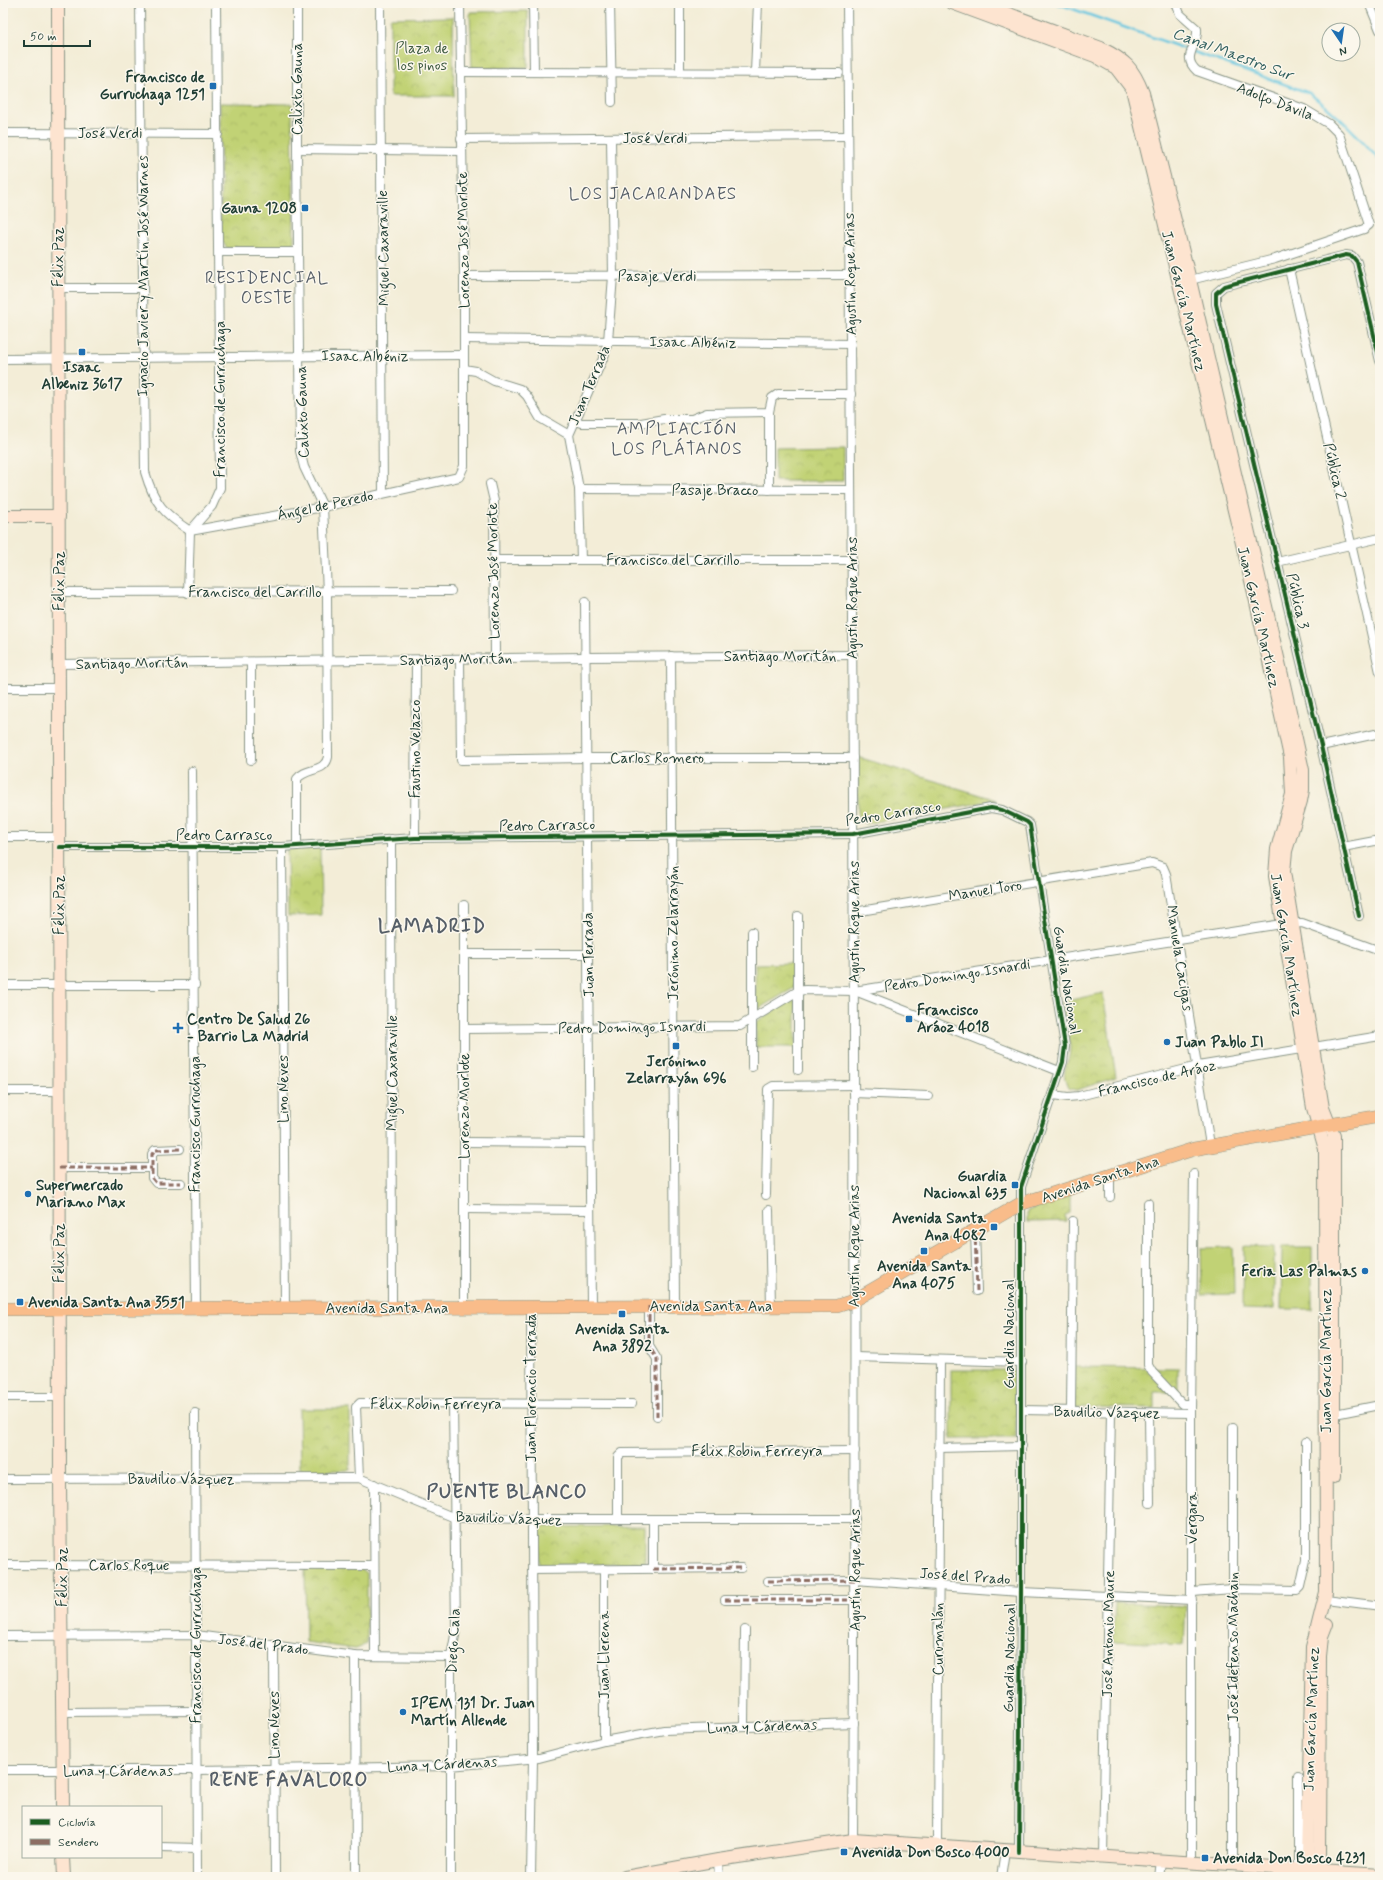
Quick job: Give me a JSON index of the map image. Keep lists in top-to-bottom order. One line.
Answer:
{"streets":{"main road":["Félix Paz","Juan García Martínez","Avenida Santa Ana"],"street":["Calixto Gauna","Adolfo Dávila","José Verdi","Lorenzo José Morlote","Miguel Caxaraville","Agustín Roque Arias","Ignacio Javier y Martín José Warnes","Pasaje Verdi","Isaac Albéniz","Juan Terrada","Francisco de Gurruchaga","Pública 2","Pasaje Bracco","Ángel de Peredo","Francisco del Carrillo","Pública 3","Santiago Moritán","Faustino Velazco","Carlos Romero","Pedro Carrasco","Manuel Toro","Jerónimo Zelarrayán","Manuela Cacigas","Pedro Domingo Isnardi","Guardia Nacional","Francisco de Aráoz","Lino Neves","Lorenzo Morlote","Francisco Gurruchaga","Juan Florencio Terrada","Félix Robin Ferreyra","Baudilio Vázquez","Vergara","Carlos Roque","José del Prado","José Antonio Maure","Curumalán","Diego Cala","José Idefenso Machain","Juan Llerena","Luna y Cárdenas"]},"crossings":[["Calixto Gauna","Isaac Albéniz"],["Calixto Gauna","Ángel de Peredo"],["Calixto Gauna","Francisco del Carrillo"],["Calixto Gauna","Santiago Moritán"],["Calixto Gauna","Pedro Carrasco"],["Adolfo Dávila","Juan García Martínez"],["José Verdi","Lorenzo José Morlote"],["José Verdi","Félix Paz"],["José Verdi","Agustín Roque Arias"],["José Verdi","Ignacio Javier y Martín José Warnes"],["José Verdi","Juan Terrada"],["José Verdi","Francisco de Gurruchaga"],["Lorenzo José Morlote","Pasaje Verdi"],["Lorenzo José Morlote","Isaac Albéniz"],["Lorenzo José Morlote","Ángel de Peredo"],["Lorenzo José Morlote","Francisco del Carrillo"],["Lorenzo José Morlote","Santiago Moritán"],["Miguel Caxaraville","Isaac Albéniz"],["Miguel Caxaraville","Ángel de Peredo"],["Miguel Caxaraville","Pedro Carrasco"],["Miguel Caxaraville","Avenida Santa Ana"],["Félix Paz","Isaac Albéniz"],["Félix Paz","Francisco del Carrillo"],["Félix Paz","Santiago Moritán"],["Félix Paz","Pedro Carrasco"],["Félix Paz","Avenida Santa Ana"],["Félix Paz","Baudilio Vázquez"],["Félix Paz","Carlos Roque"],["Félix Paz","José del Prado"],["Félix Paz","Luna y Cárdenas"],["Agustín Roque Arias","Pasaje Verdi"],["Agustín Roque Arias","Isaac Albéniz"],["Agustín Roque Arias","Pasaje Bracco"],["Agustín Roque Arias","Francisco del Carrillo"],["Agustín Roque Arias","Santiago Moritán"],["Agustín Roque Arias","Carlos Romero"],["Agustín Roque Arias","Pedro Carrasco"],["Agustín Roque Arias","Manuel Toro"],["Agustín Roque Arias","Pedro Domingo Isnardi"],["Agustín Roque Arias","Avenida Santa Ana"],["Agustín Roque Arias","Félix Robin Ferreyra"],["Agustín Roque Arias","Baudilio Vázquez"],["Agustín Roque Arias","José del Prado"],["Agustín Roque Arias","Luna y Cárdenas"],["Ignacio Javier y Martín José Warnes","Isaac Albéniz"],["Ignacio Javier y Martín José Warnes","Francisco de Gurruchaga"],["Ignacio Javier y Martín José Warnes","Ángel de Peredo"],["Pasaje Verdi","Juan Terrada"],["Juan García Martínez","Pedro Domingo Isnardi"],["Juan García Martínez","Francisco de Aráoz"],["Juan García Martínez","Avenida Santa Ana"],["Isaac Albéniz","Juan Terrada"],["Isaac Albéniz","Francisco de Gurruchaga"],["Juan Terrada","Pasaje Bracco"],["Juan Terrada","Francisco del Carrillo"],["Juan Terrada","Santiago Moritán"],["Juan Terrada","Carlos Romero"],["Juan Terrada","Pedro Carrasco"],["Juan Terrada","Pedro Domingo Isnardi"],["Juan Terrada","Avenida Santa Ana"],["Francisco de Gurruchaga","Ángel de Peredo"],["Francisco de Gurruchaga","Baudilio Vázquez"],["Francisco de Gurruchaga","Carlos Roque"],["Francisco de Gurruchaga","José del Prado"],["Francisco de Gurruchaga","Luna y Cárdenas"],["Pública 2","Pública 3"],["Santiago Moritán","Faustino Velazco"],["Santiago Moritán","Carlos Romero"],["Santiago Moritán","Jerónimo Zelarrayán"],["Faustino Velazco","Pedro Carrasco"],["Carlos Romero","Jerónimo Zelarrayán"],["Pedro Carrasco","Jerónimo Zelarrayán"],["Pedro Carrasco","Guardia Nacional"],["Pedro Carrasco","Lino Neves"],["Pedro Carrasco","Francisco Gurruchaga"],["Manuel Toro","Manuela Cacigas"],["Manuel Toro","Guardia Nacional"],["Jerónimo Zelarrayán","Pedro Domingo Isnardi"],["Jerónimo Zelarrayán","Avenida Santa Ana"],["Manuela Cacigas","Pedro Domingo Isnardi"],["Manuela Cacigas","Francisco de Aráoz"],["Manuela Cacigas","Avenida Santa Ana"],["Pedro Domingo Isnardi","Guardia Nacional"],["Pedro Domingo Isnardi","Lorenzo Morlote"],["Guardia Nacional","Francisco de Aráoz"],["Guardia Nacional","Avenida Santa Ana"],["Guardia Nacional","Baudilio Vázquez"],["Guardia Nacional","José del Prado"],["Lino Neves","Avenida Santa Ana"],["Lino Neves","José del Prado"],["Lino Neves","Luna y Cárdenas"],["Lorenzo Morlote","Avenida Santa Ana"],["Francisco Gurruchaga","Avenida Santa Ana"],["Avenida Santa Ana","Juan Florencio Terrada"],["Juan Florencio Terrada","Félix Robin Ferreyra"],["Juan Florencio Terrada","Baudilio Vázquez"],["Juan Florencio Terrada","Luna y Cárdenas"],["Félix Robin Ferreyra","Baudilio Vázquez"],["Félix Robin Ferreyra","Diego Cala"],["Baudilio Vázquez","Vergara"],["Baudilio Vázquez","José Antonio Maure"],["Baudilio Vázquez","Diego Cala"],["Vergara","José del Prado"],["José del Prado","José Antonio Maure"],["José del Prado","Curumalán"],["José del Prado","Diego Cala"],["Diego Cala","Luna y Cárdenas"],["Juan Llerena","Luna y Cárdenas"]],"districts":["LOS JACARANDAES","RESIDENCIAL OESTE","AMPLIACIÓN LOS PLÁTANOS","LAMADRID","PUENTE BLANCO","RENE FAVALORO"],"water":["Canal Maestro Sur"],"parks":["Plaza de los pinos"],"places":{"transit":["Francisco de Gurruchaga 1251","Gauna 1208","Isaac Albeniz 3617","Francisco Aráoz 4018","Jerónimo Zelarrayán 696","Guardia Nacional 635","Avenida Santa Ana 4082","Avenida Santa Ana 4075","Avenida Santa Ana 3551","Avenida Santa Ana 3892","Avenida Don Bosco 4000","Avenida Don Bosco 4231"],"health":["Centro De Salud 26 - Barrio La Madrid"],"other":["Juan Pablo II","Supermercado Mariano Max","Feria Las Palmas","IPEM 131 Dr. Juan Martín Allende"]},"legend":["Ciclovía","Sendero"],"scale_bar":"50 m","north":"bottom"}
